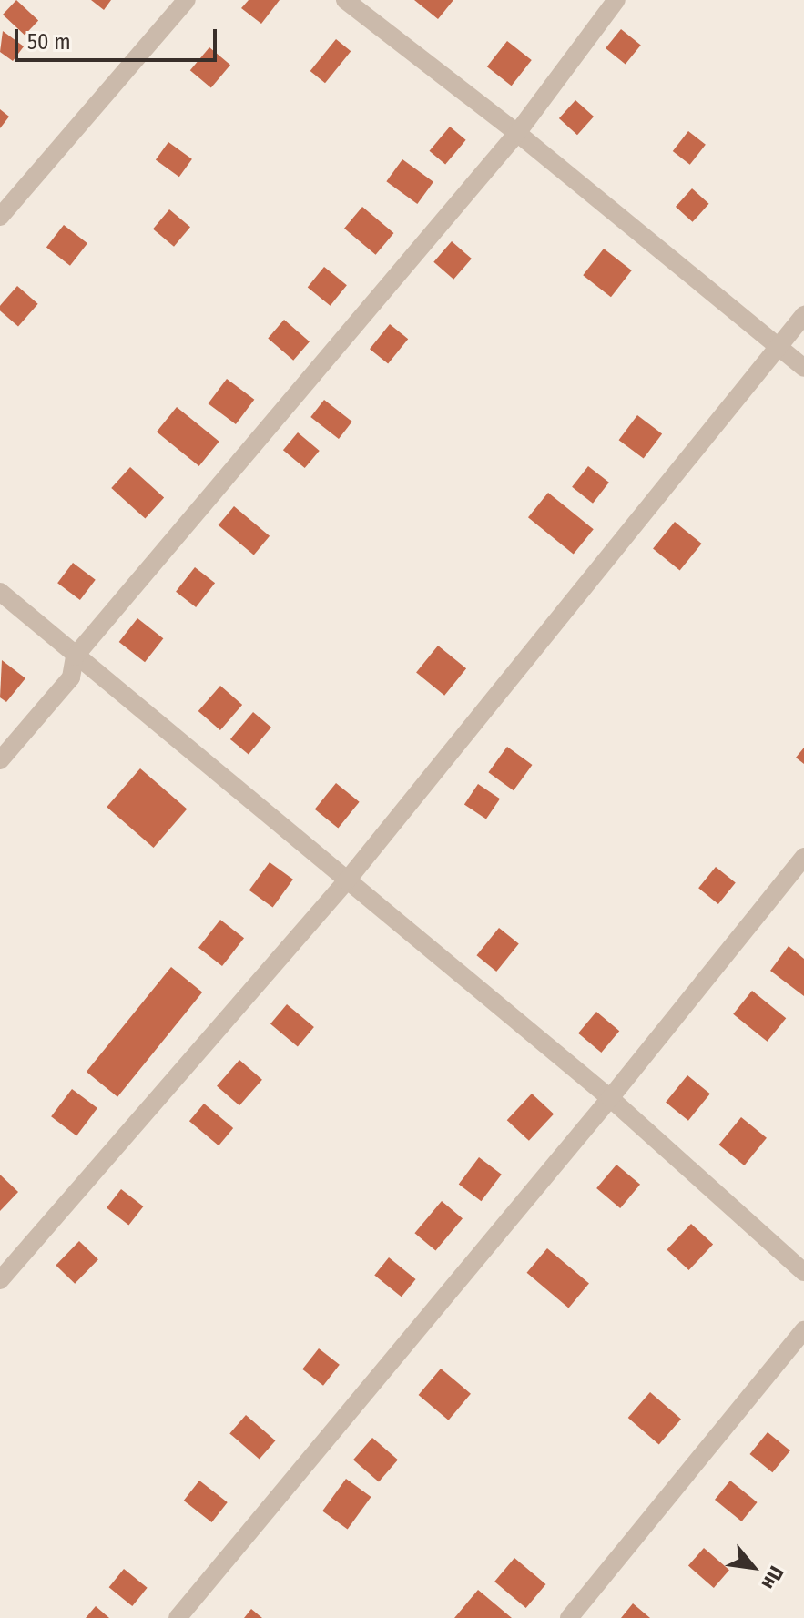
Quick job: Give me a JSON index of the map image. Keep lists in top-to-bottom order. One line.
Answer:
{"scale_bar":"50 m","north":"bottom right"}
